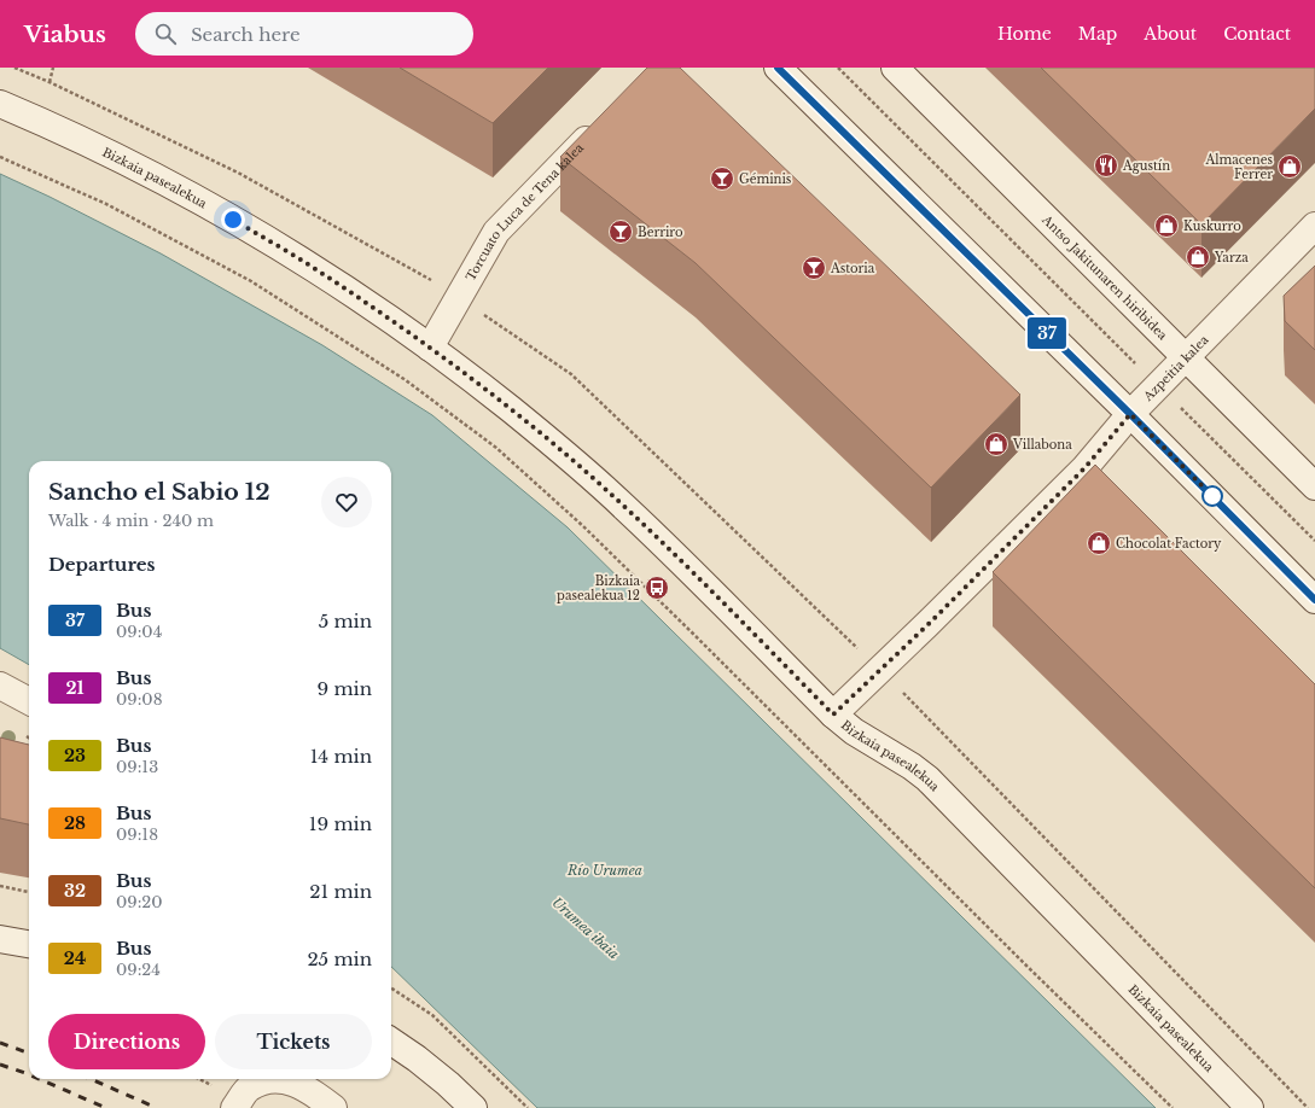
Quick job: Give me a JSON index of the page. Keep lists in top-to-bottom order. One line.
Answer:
{"streets":{"main road":["Bizkaia pasealekua","Torcuato Luca de Tena kalea","Antso Jakitunaren hiribidea","Azpeitia kalea"]},"crossings":[["Bizkaia pasealekua","Torcuato Luca de Tena kalea"],["Bizkaia pasealekua","Azpeitia kalea"],["Antso Jakitunaren hiribidea","Azpeitia kalea"]],"water":["Río Urumea","Urumea ibaia"],"places":{"restaurant":["Agustín"],"shop":["Almacenes Ferrer","Kuskurro","Yarza","Villabona","Chocolat Factory"],"bar":["Géminis","Berriro","Astoria"],"bus stop":["Bizkaia pasealekua 12"]},"lines":["bus line 37"],"page":{"header":"Viabus","search":"Search here","nav":["Home","Map","About","Contact"],"on_map":"37","heading":[["Sancho el Sabio 12","Walk · 4 min · 240 m"],"Departures"],"list":[{"mark":"37","name":"Bus","note":"09:04","value":"5 min"},{"mark":"21","name":"Bus","note":"09:08","value":"9 min"},{"mark":"23","name":"Bus","note":"09:13","value":"14 min"},{"mark":"28","name":"Bus","note":"09:18","value":"19 min"},{"mark":"32","name":"Bus","note":"09:20","value":"21 min"},{"mark":"24","name":"Bus","note":"09:24","value":"25 min"}],"buttons":["Directions","Tickets"]}}
